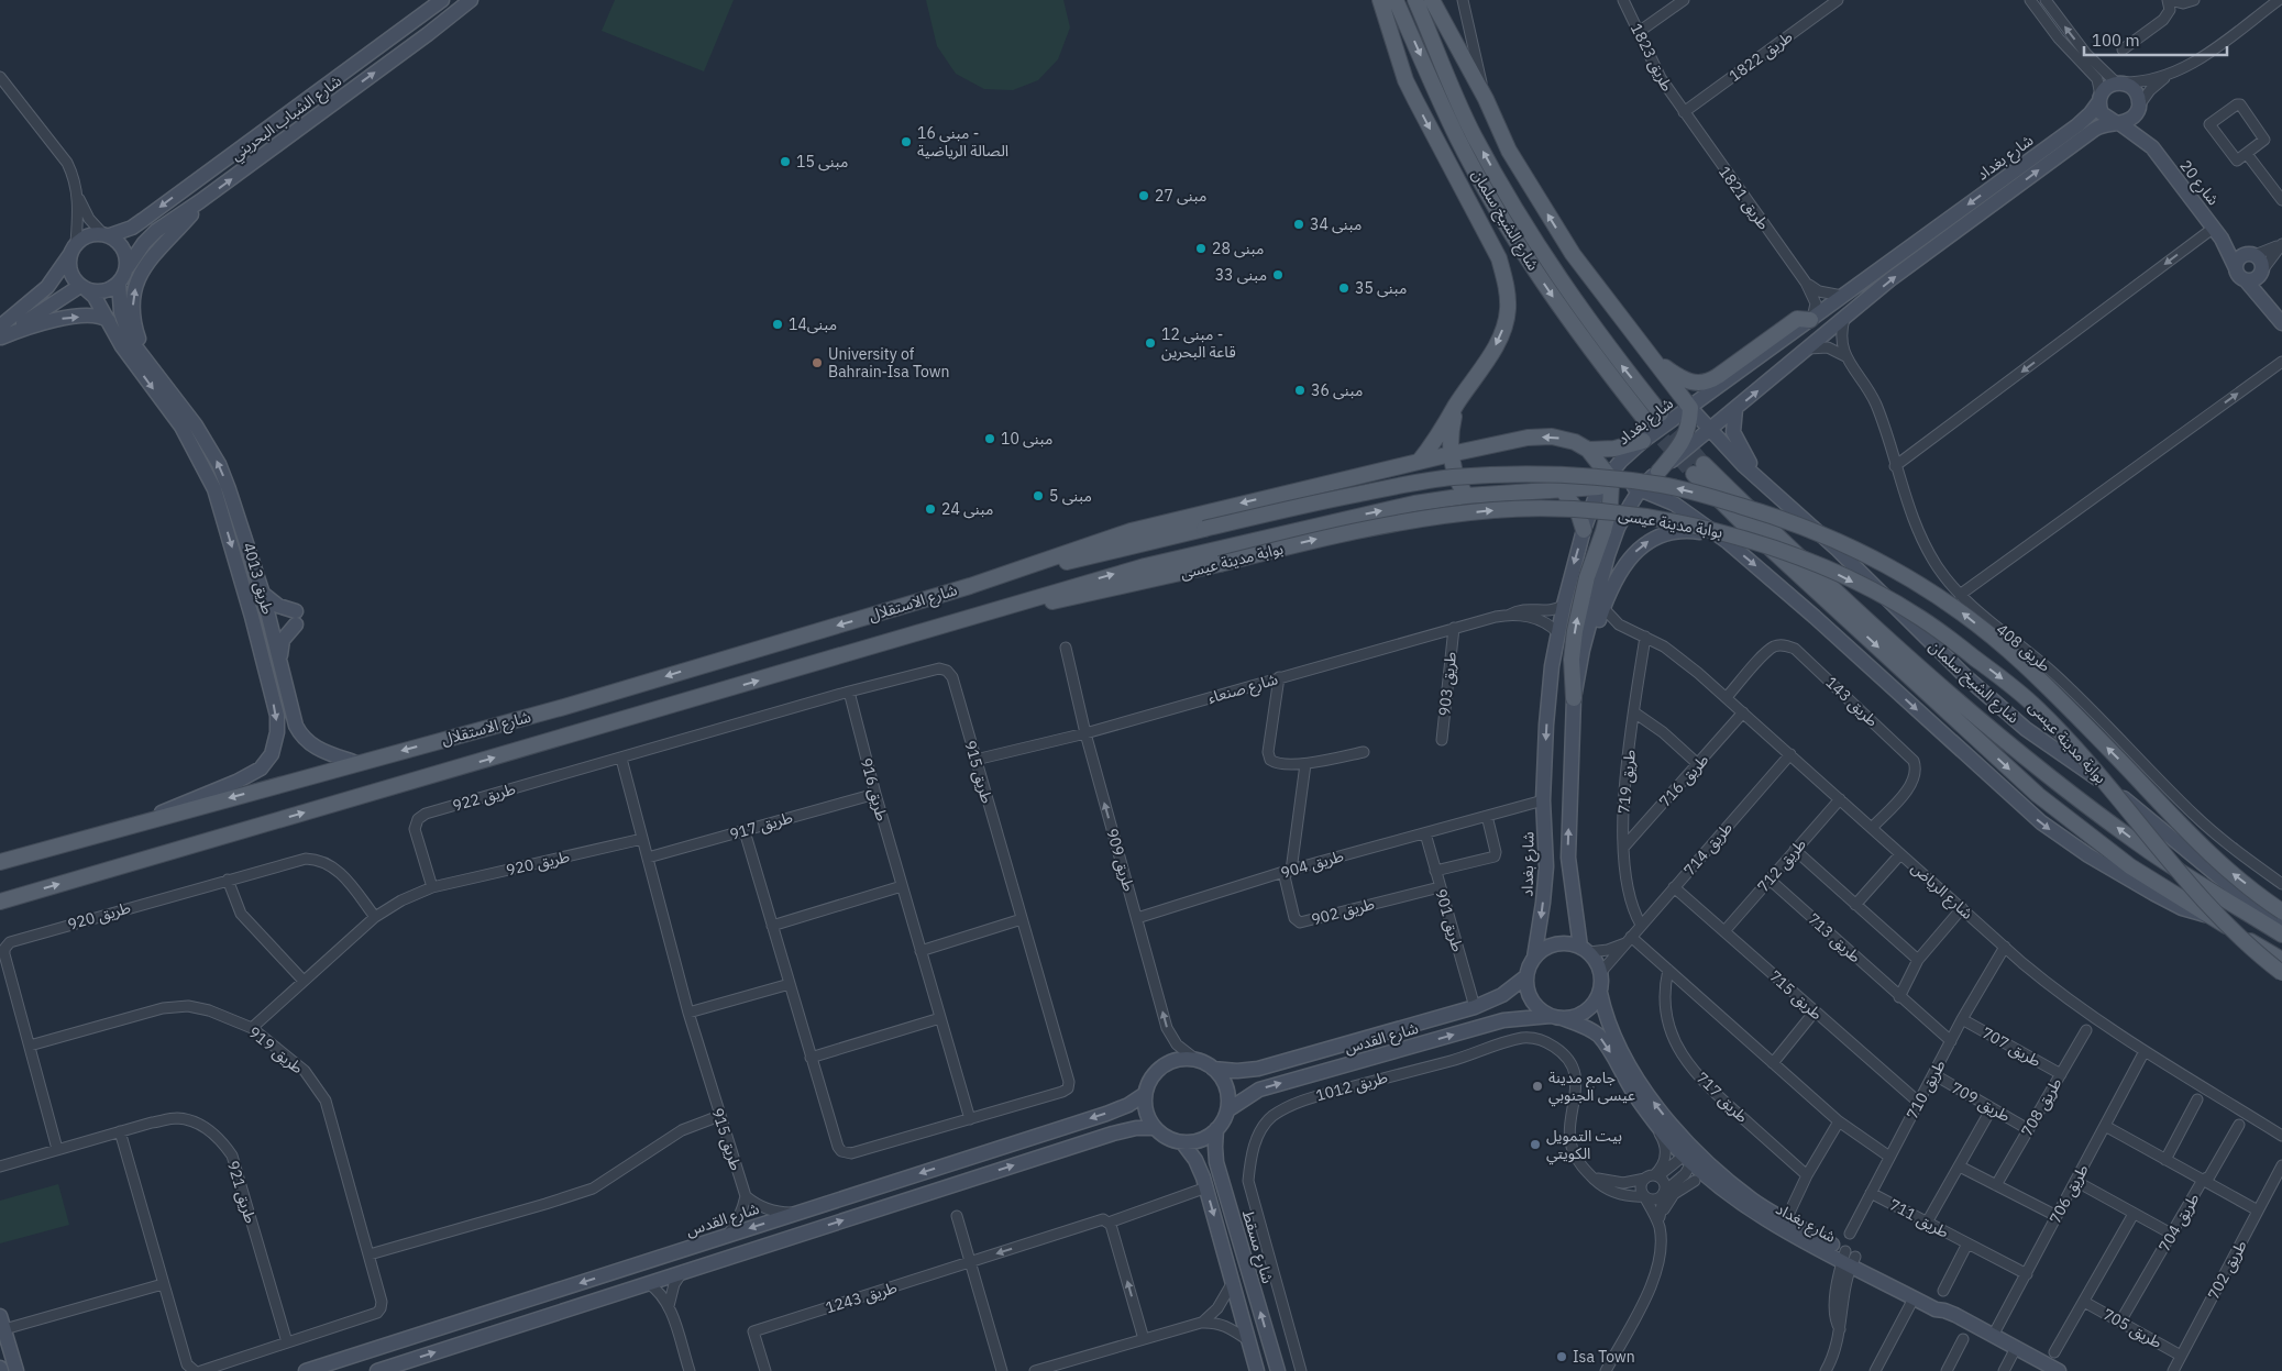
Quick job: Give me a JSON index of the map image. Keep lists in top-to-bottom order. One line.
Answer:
{"streets":{"main road":["شارع الشباب البحريني","شارع بغداد","شارع 20","شارع الشيخ سلمان","بوابة مدينة عيسى","طريق 4013","شارع الاستقلال","شارع القدس","شارع مسقط"],"street":["طريق 1822","طريق 1823","طريق 1821","طريق 408","طريق 903","شارع صنعاء","طريق 143","طريق 915","طريق 716","طريق 719","طريق 916","طريق 922","طريق 917","طريق 714","طريق 909","طريق 920","طريق 904","طريق 712","شارع الرياض","طريق 902","طريق 901","طريق 713","طريق 715","طريق 707","طريق 919","طريق 1012","طريق 710","طريق 717","طريق 709","طريق 708","طريق 921","طريق 706","طريق 711","طريق 704","طريق 702","طريق 1243","طريق 705"]},"crossings":[["طريق 1822","طريق 1823"],["طريق 1822","طريق 1821"],["طريق 1823","طريق 1821"],["شارع الشباب البحريني","طريق 4013"],["شارع بغداد","طريق 1821"],["شارع بغداد","شارع الشيخ سلمان"],["شارع بغداد","طريق 408"],["شارع بغداد","شارع صنعاء"],["شارع بغداد","طريق 714"],["شارع بغداد","طريق 904"],["شارع بغداد","شارع القدس"],["شارع بغداد","طريق 706"],["بوابة مدينة عيسى","شارع الاستقلال"],["طريق 4013","شارع الاستقلال"],["طريق 903","شارع صنعاء"],["شارع صنعاء","طريق 915"],["شارع صنعاء","طريق 909"],["طريق 143","شارع الرياض"],["طريق 915","طريق 916"],["طريق 915","طريق 922"],["طريق 915","طريق 917"],["طريق 915","طريق 920"],["طريق 716","طريق 719"],["طريق 716","شارع الرياض"],["طريق 719","طريق 714"],["طريق 719","شارع الرياض"],["طريق 916","طريق 917"],["طريق 922","طريق 920"],["طريق 714","شارع الرياض"],["طريق 714","طريق 715"],["طريق 714","شارع القدس"],["طريق 909","طريق 904"],["طريق 909","شارع القدس"],["طريق 909","شارع مسقط"],["طريق 920","طريق 919"],["طريق 920","طريق 921"],["طريق 904","طريق 902"],["طريق 904","طريق 901"],["طريق 712","شارع الرياض"],["طريق 712","طريق 713"],["طريق 712","طريق 715"],["شارع الرياض","طريق 710"],["شارع الرياض","طريق 706"],["طريق 902","طريق 901"],["طريق 901","شارع القدس"],["طريق 713","طريق 710"],["طريق 715","طريق 710"],["شارع القدس","شارع مسقط"],["طريق 707","طريق 710"],["طريق 707","طريق 708"],["طريق 919","طريق 921"],["طريق 710","طريق 709"],["طريق 710","طريق 711"],["طريق 709","طريق 708"],["طريق 706","طريق 711"],["طريق 704","طريق 705"],["طريق 702","طريق 705"]],"one_way":["طريق 909"],"places":["مبنى 16 - الصالة الرياضية","مبنى 15","مبنى 27","مبنى 34","مبنى 28","مبنى 33","مبنى 35","مبنى14","مبنى 12 - قاعة البحرين","University of Bahrain-Isa Town","مبنى 36","مبنى 10","مبنى 5","مبنى 24","جامع مدينة عيسى الجنوبي","بيت التمويل الكويتي","Isa Town"],"scale_bar":"100 m"}
